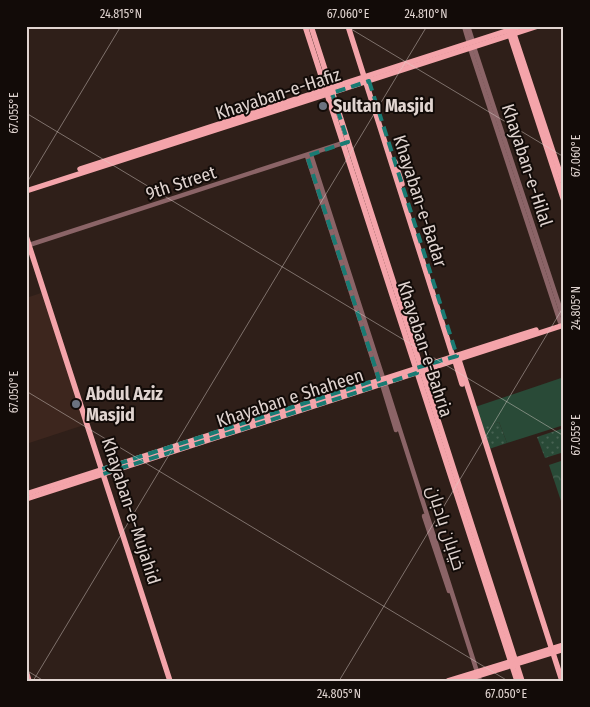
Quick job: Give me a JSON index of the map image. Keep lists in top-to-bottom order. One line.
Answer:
{"streets":{"main road":["Khayaban-e-Hafiz","Khayaban-e-Badar","Khayaban-e-Bahria","Khayaban e Shaheen","Khayaban-e-Mujahid"],"street":["9th Street","خیابان بادبان"]},"crossings":[["Khayaban-e-Hafiz","Khayaban-e-Badar"],["Khayaban-e-Hafiz","Khayaban-e-Bahria"],["9th Street","Khayaban-e-Bahria"],["9th Street","Khayaban-e-Mujahid"],["9th Street","خیابان بادبان"],["Khayaban-e-Badar","Khayaban e Shaheen"],["Khayaban-e-Bahria","Khayaban e Shaheen"],["Khayaban e Shaheen","Khayaban-e-Mujahid"],["Khayaban e Shaheen","خیابان بادبان"]],"places":["Sultan Masjid","Abdul Aziz Masjid"],"coordinates":["24.815°N","67.060°E","24.810°N","67.055°E","24.805°N","67.050°E"]}
